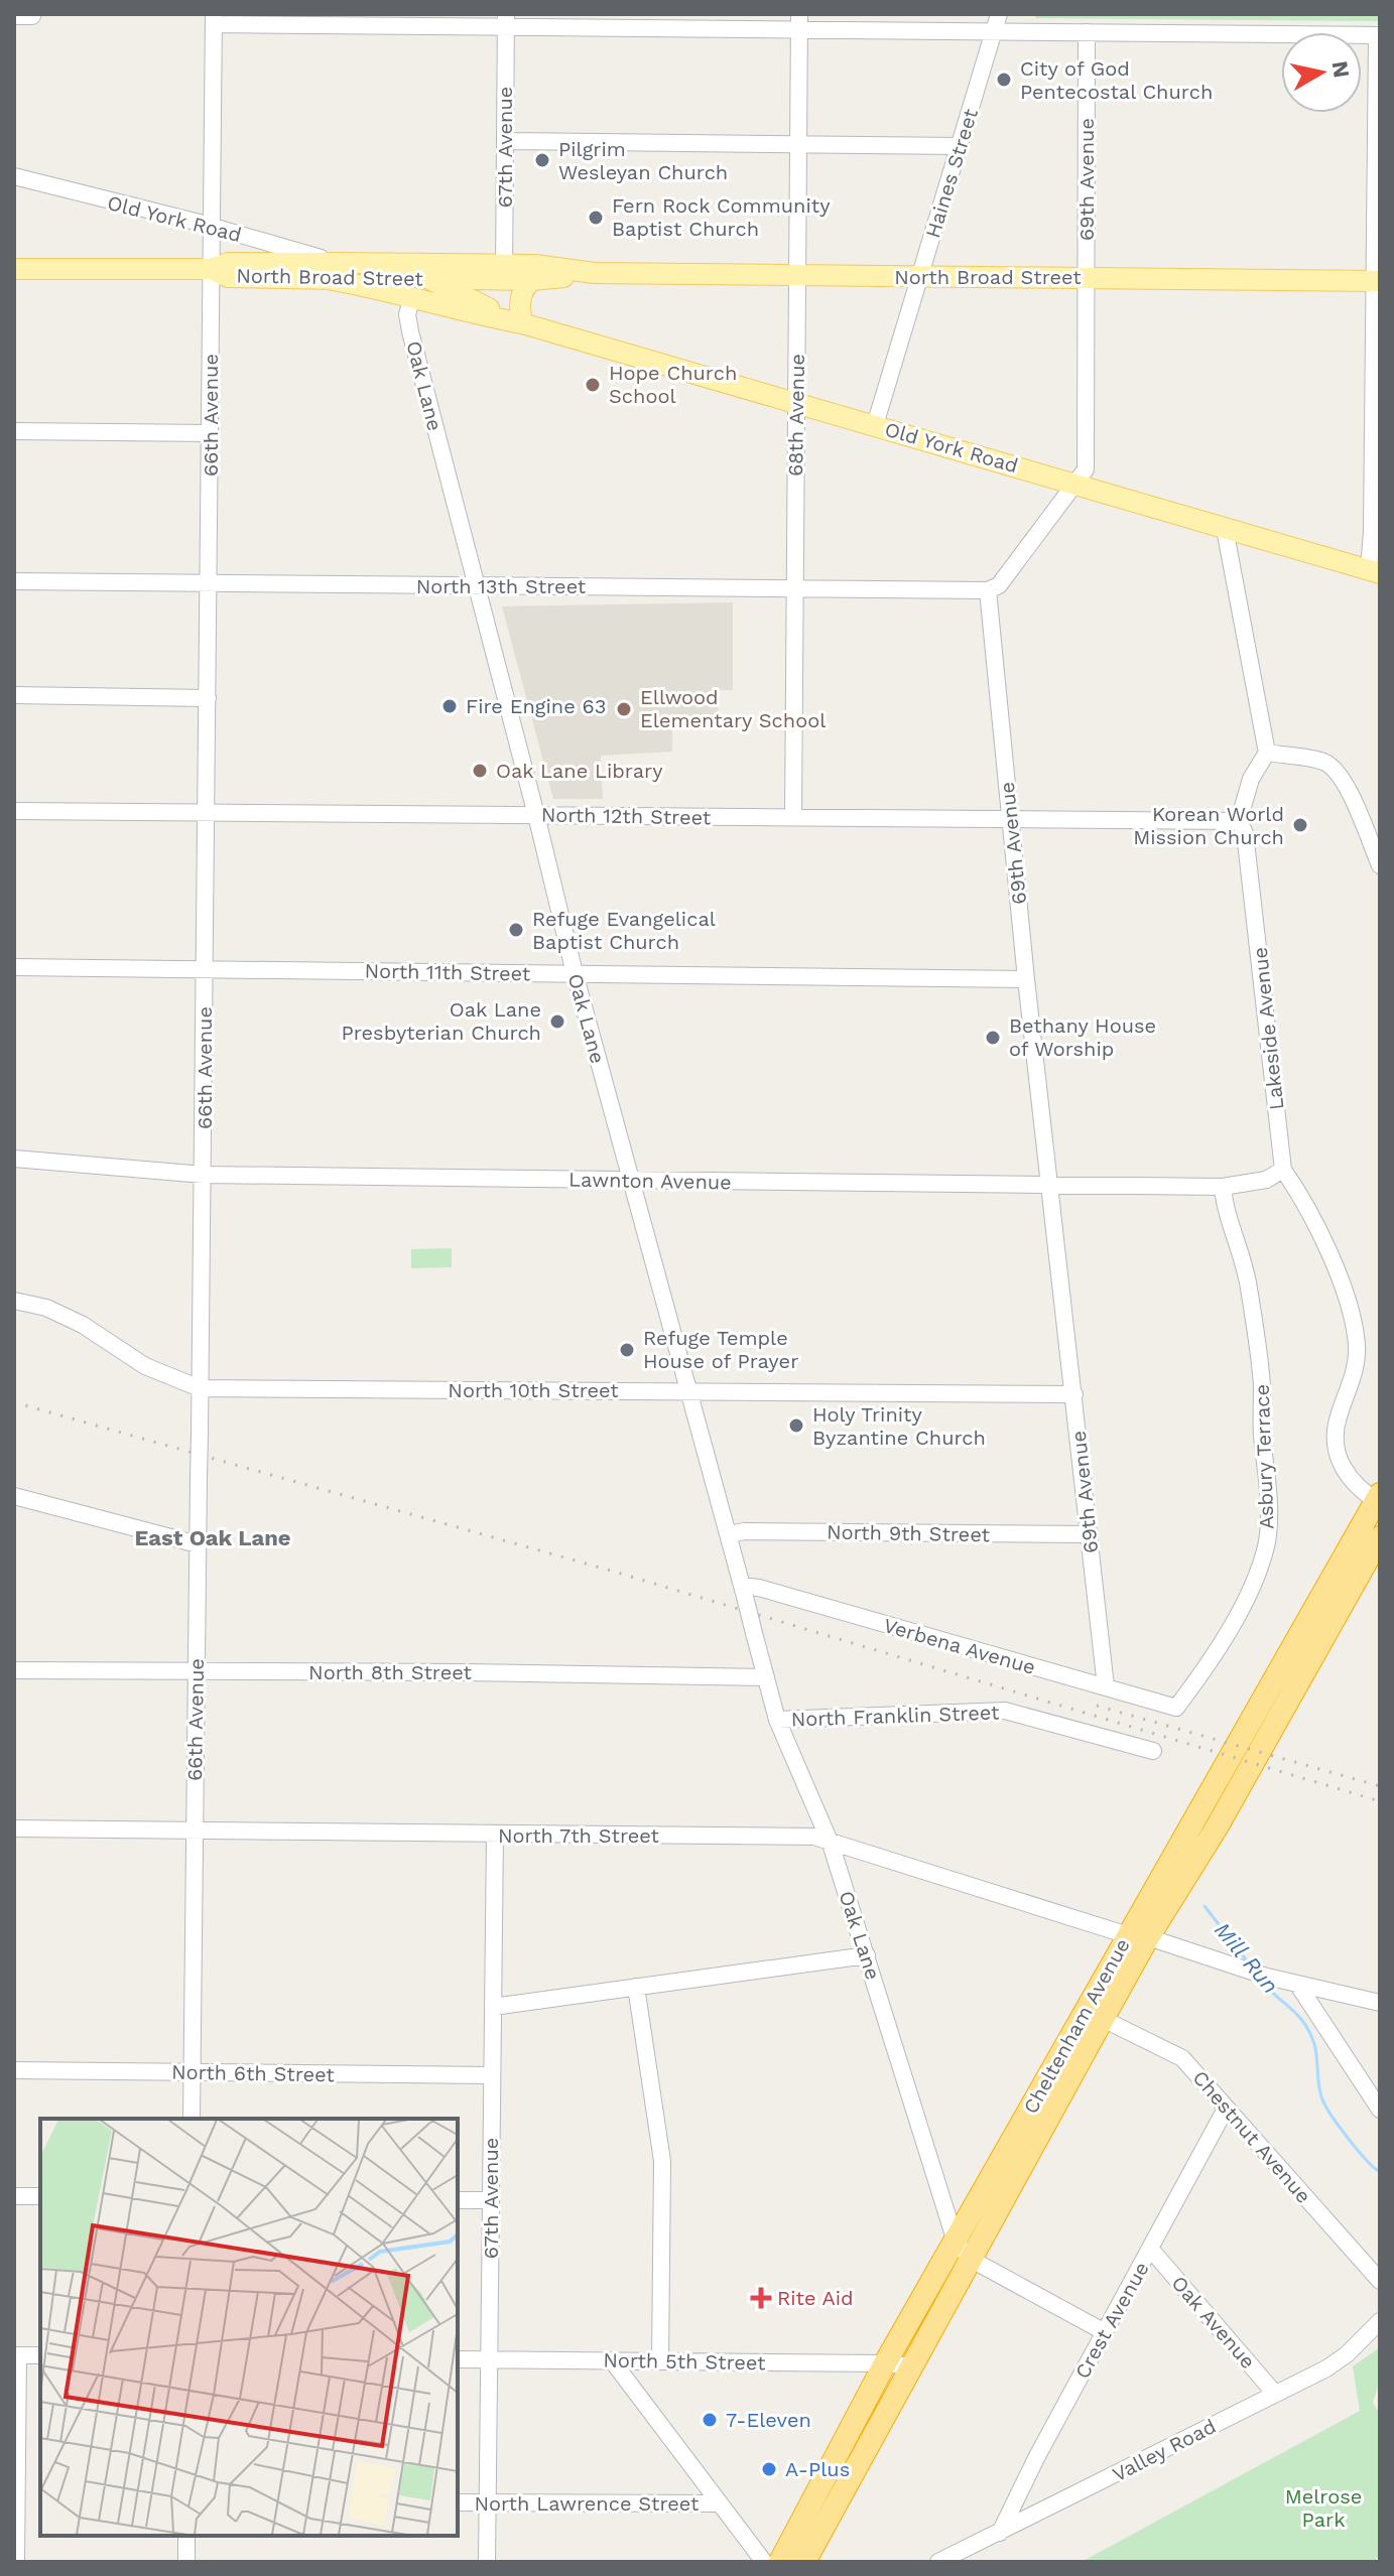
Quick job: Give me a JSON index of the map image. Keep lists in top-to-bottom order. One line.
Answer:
{"streets":{"highway":["Cheltenham Avenue"],"main road":["Old York Road","North Broad Street"],"street":["67th Avenue","Haines Street","69th Avenue","Oak Lane","66th Avenue","68th Avenue","North 13th Street","North 12th Street","North 11th Street","Lakeside Avenue","Lawnton Avenue","North 10th Street","Asbury Terrace","North 9th Street","Verbena Avenue","North 8th Street","North Franklin Street","North 7th Street","North 6th Street","Chestnut Avenue","Crest Avenue","Oak Avenue","North 5th Street","Valley Road","North Lawrence Street"]},"crossings":[["67th Avenue","North Broad Street"],["67th Avenue","North 7th Street"],["67th Avenue","North 6th Street"],["67th Avenue","North 5th Street"],["67th Avenue","North Lawrence Street"],["Haines Street","Old York Road"],["Haines Street","North Broad Street"],["69th Avenue","Old York Road"],["69th Avenue","North Broad Street"],["69th Avenue","North 13th Street"],["69th Avenue","North 12th Street"],["69th Avenue","North 11th Street"],["69th Avenue","Lawnton Avenue"],["69th Avenue","North 10th Street"],["69th Avenue","North 9th Street"],["69th Avenue","Verbena Avenue"],["Old York Road","North Broad Street"],["Old York Road","Oak Lane"],["Old York Road","66th Avenue"],["Old York Road","68th Avenue"],["North Broad Street","66th Avenue"],["North Broad Street","68th Avenue"],["Oak Lane","North 13th Street"],["Oak Lane","North 12th Street"],["Oak Lane","North 11th Street"],["Oak Lane","Lawnton Avenue"],["Oak Lane","North 10th Street"],["Oak Lane","North 9th Street"],["Oak Lane","Verbena Avenue"],["Oak Lane","North 8th Street"],["Oak Lane","North Franklin Street"],["Oak Lane","North 7th Street"],["Oak Lane","Cheltenham Avenue"],["66th Avenue","North 13th Street"],["66th Avenue","North 12th Street"],["66th Avenue","North 11th Street"],["66th Avenue","Lawnton Avenue"],["66th Avenue","North 10th Street"],["66th Avenue","North 8th Street"],["66th Avenue","North 7th Street"],["66th Avenue","North 6th Street"],["68th Avenue","North 13th Street"],["68th Avenue","North 12th Street"],["North 12th Street","Lakeside Avenue"],["Lakeside Avenue","Lawnton Avenue"],["Lakeside Avenue","Cheltenham Avenue"],["Lawnton Avenue","Asbury Terrace"],["Asbury Terrace","Verbena Avenue"],["North 7th Street","Cheltenham Avenue"],["Cheltenham Avenue","Chestnut Avenue"],["Cheltenham Avenue","North 5th Street"],["Chestnut Avenue","Crest Avenue"],["Crest Avenue","Oak Avenue"],["Crest Avenue","Valley Road"],["Oak Avenue","Valley Road"]],"districts":["East Oak Lane"],"water":["Mill Run"],"parks":["Melrose Park"],"places":{"other":["City of God Pentecostal Church","Pilgrim Wesleyan Church","Fern Rock Community Baptist Church","Hope Church School","Fire Engine 63","Ellwood Elementary School","Oak Lane Library","Korean World Mission Church","Refuge Evangelical Baptist Church","Oak Lane Presbyterian Church","Bethany House of Worship","Refuge Temple House of Prayer","Holy Trinity Byzantine Church","7-Eleven","A-Plus"],"health":["Rite Aid"]},"north":"right"}
